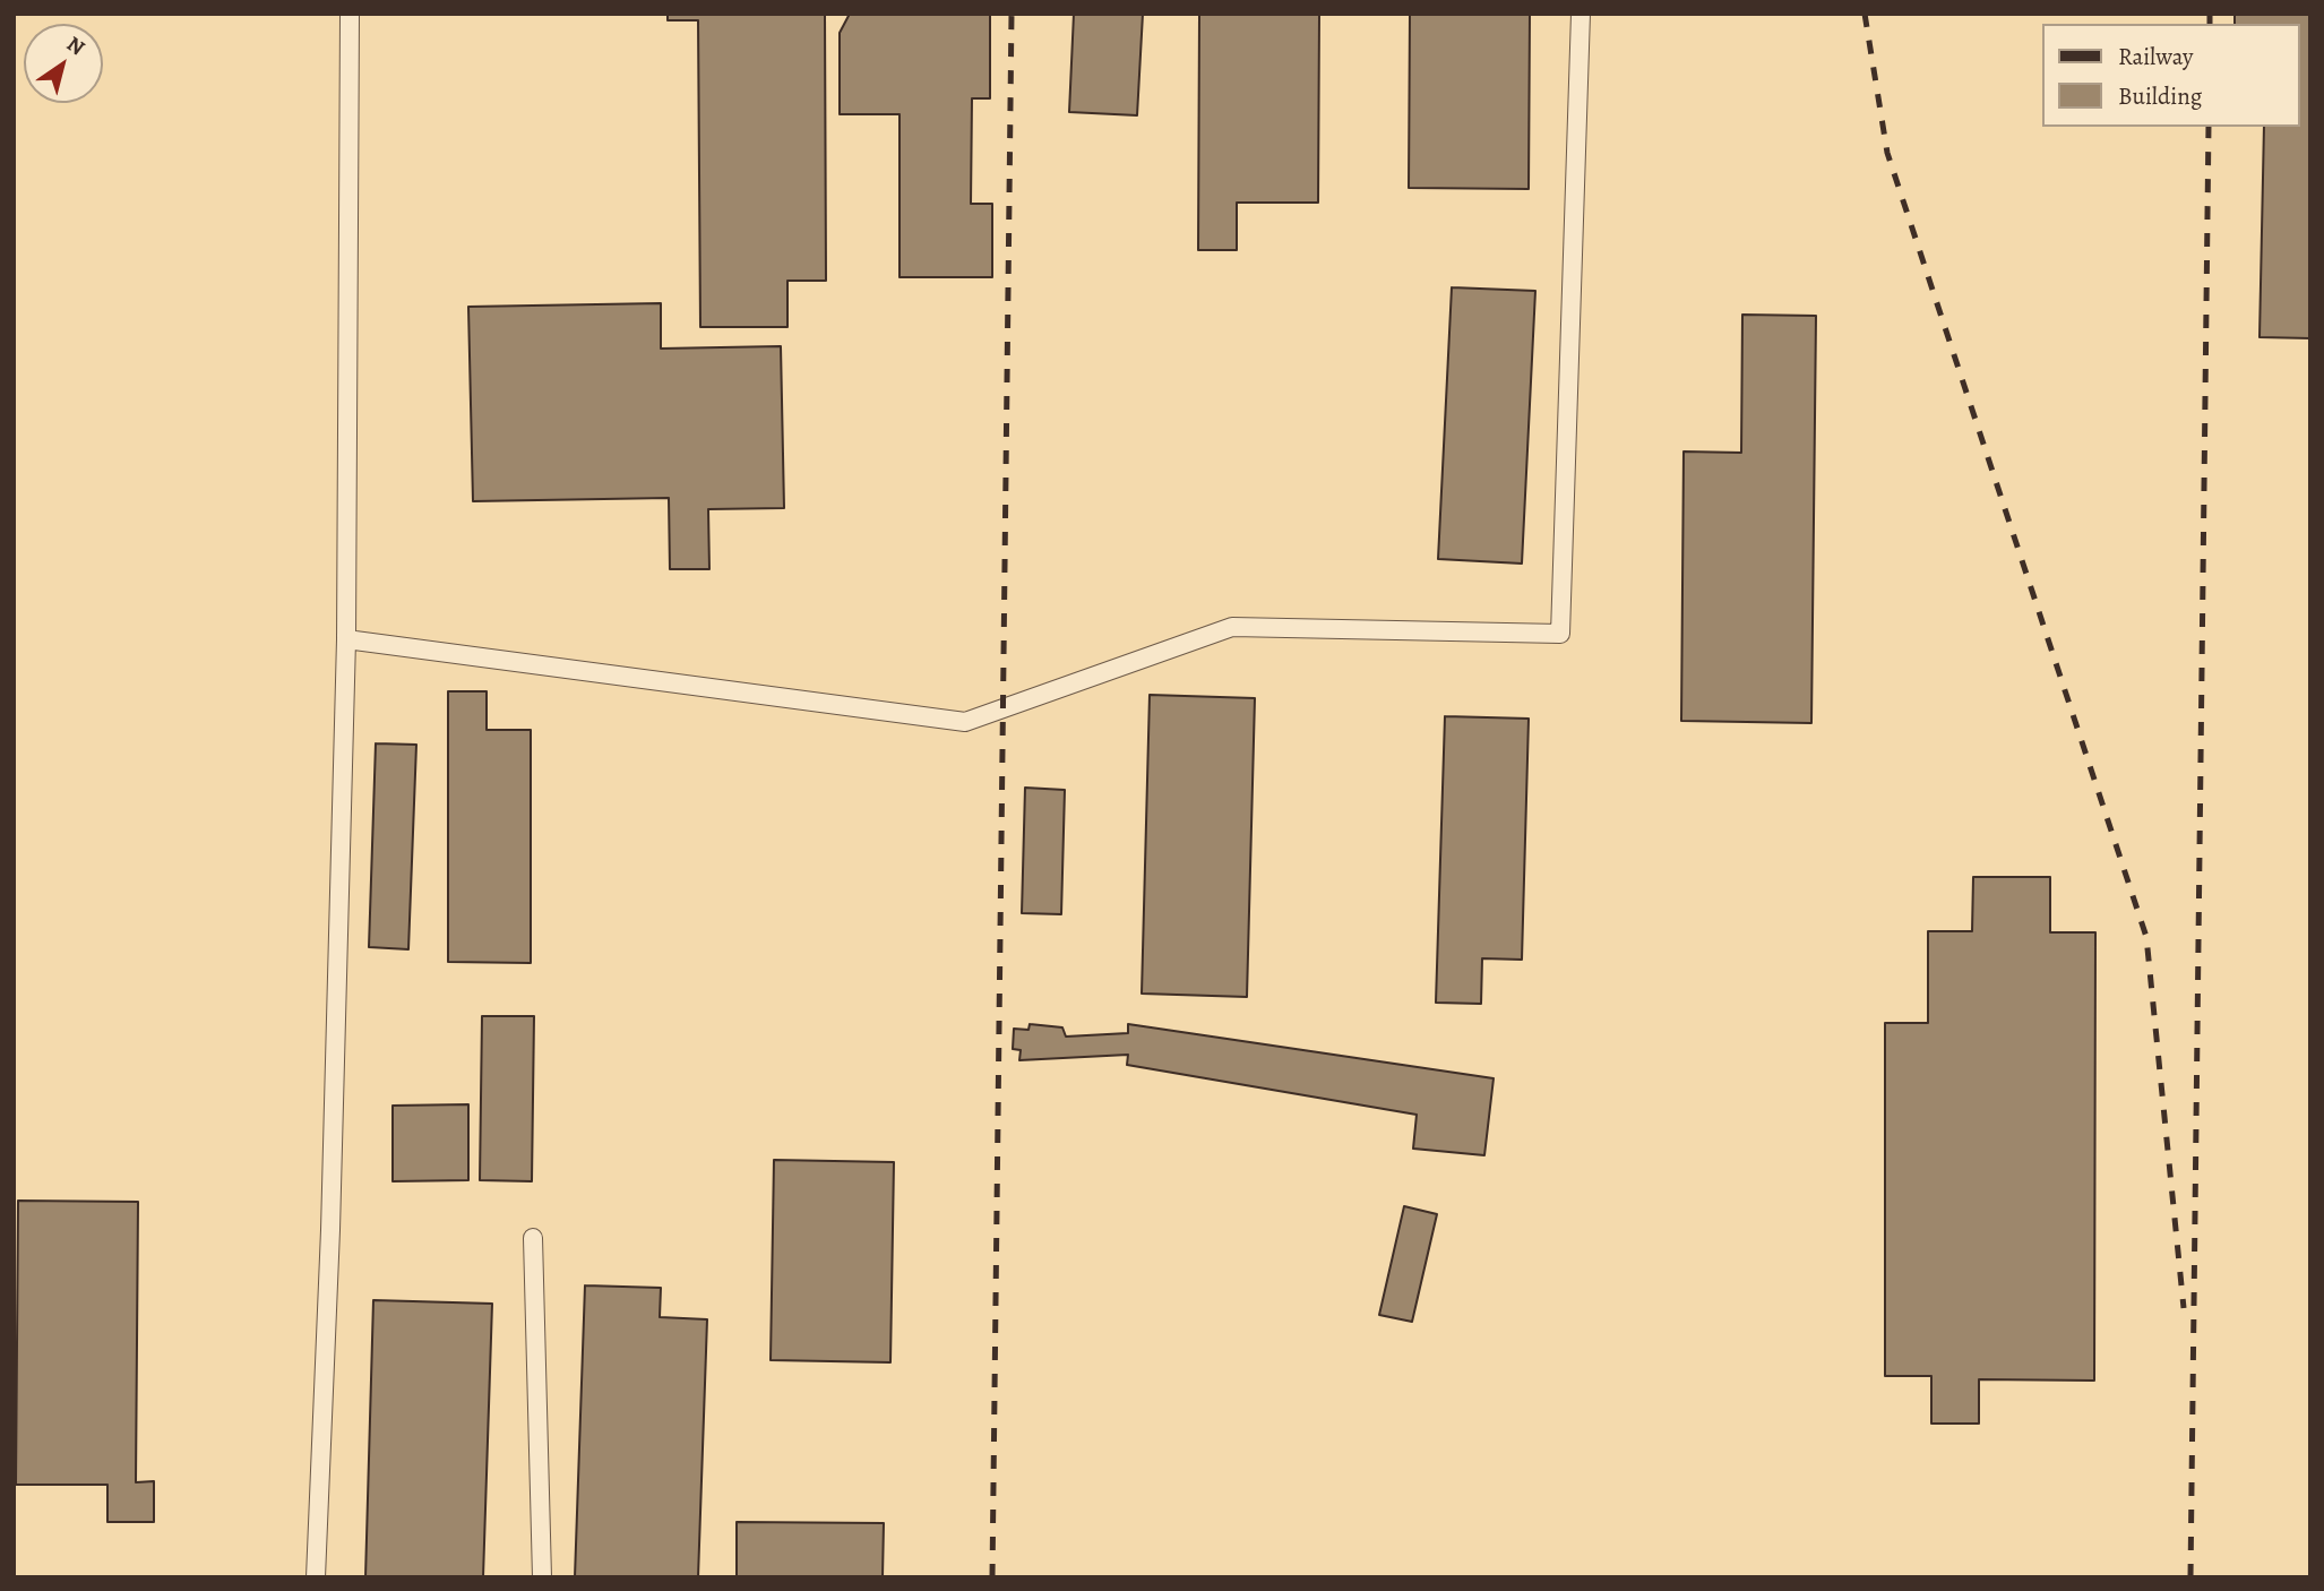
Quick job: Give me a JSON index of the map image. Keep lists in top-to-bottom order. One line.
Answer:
{"legend":["Railway","Building"],"north":"top right"}
